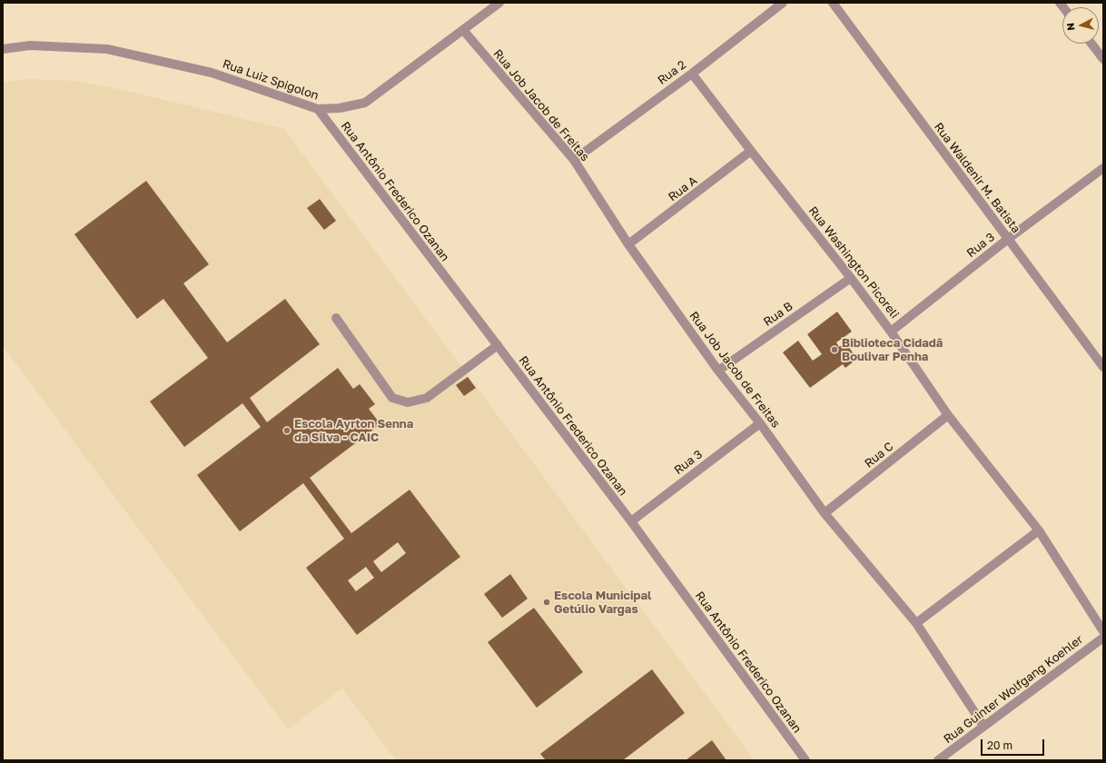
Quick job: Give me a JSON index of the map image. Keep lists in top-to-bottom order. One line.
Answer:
{"streets":{"street":["Rua 2","Rua Luiz Spigolon","Rua Job Jacob de Freitas","Rua Waldenir M. Batista","Rua A","Rua Antônio Frederico Ozanan","Rua 3","Rua Washington Picoreli","Rua B","Rua C","Rua Guinter Wolfgang Koehler"]},"crossings":[["Rua 2","Rua Job Jacob de Freitas"],["Rua 2","Rua Washington Picoreli"],["Rua Luiz Spigolon","Rua Job Jacob de Freitas"],["Rua Luiz Spigolon","Rua Antônio Frederico Ozanan"],["Rua Job Jacob de Freitas","Rua A"],["Rua Job Jacob de Freitas","Rua 3"],["Rua Job Jacob de Freitas","Rua B"],["Rua Job Jacob de Freitas","Rua C"],["Rua Job Jacob de Freitas","Rua Guinter Wolfgang Koehler"],["Rua Waldenir M. Batista","Rua 3"],["Rua A","Rua Washington Picoreli"],["Rua Antônio Frederico Ozanan","Rua 3"],["Rua 3","Rua Washington Picoreli"],["Rua Washington Picoreli","Rua B"],["Rua Washington Picoreli","Rua C"]],"places":["Biblioteca Cidadã Boulivar Penha","Escola Ayrton Senna da Silva - CAIC","Escola Municipal Getúlio Vargas"],"scale_bar":"20 m","north":"left"}
